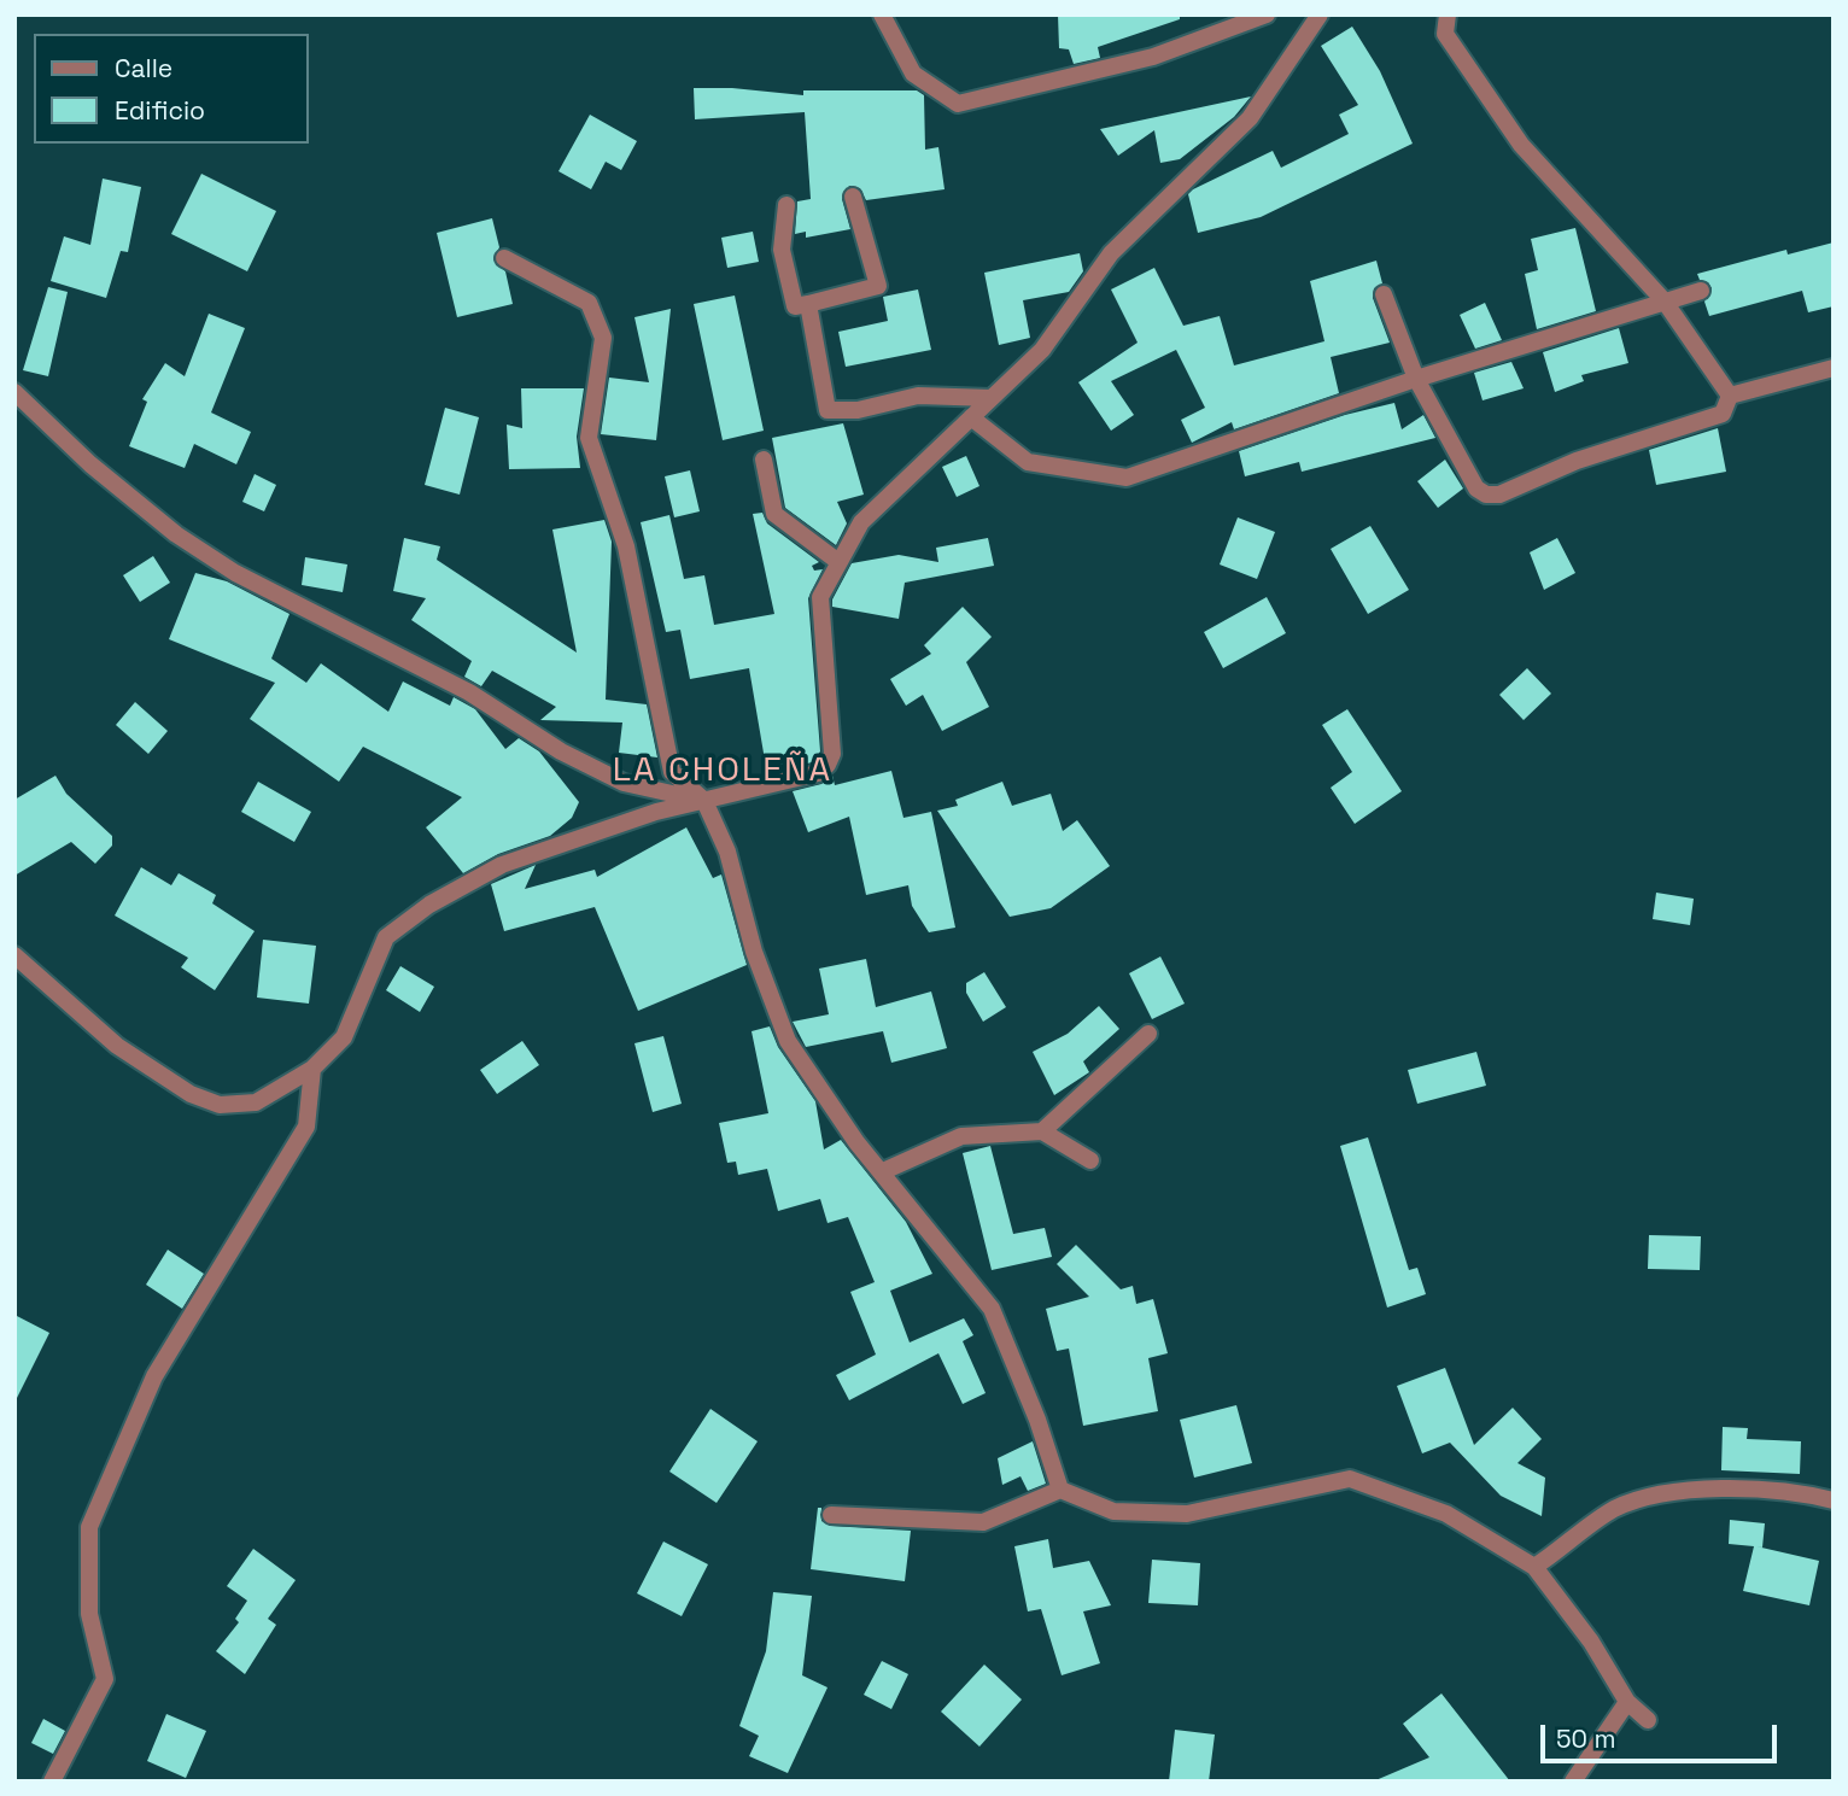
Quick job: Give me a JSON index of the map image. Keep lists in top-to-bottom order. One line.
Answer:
{"districts":["LA CHOLEÑA"],"legend":["Calle","Edificio"],"scale_bar":"50 m"}
